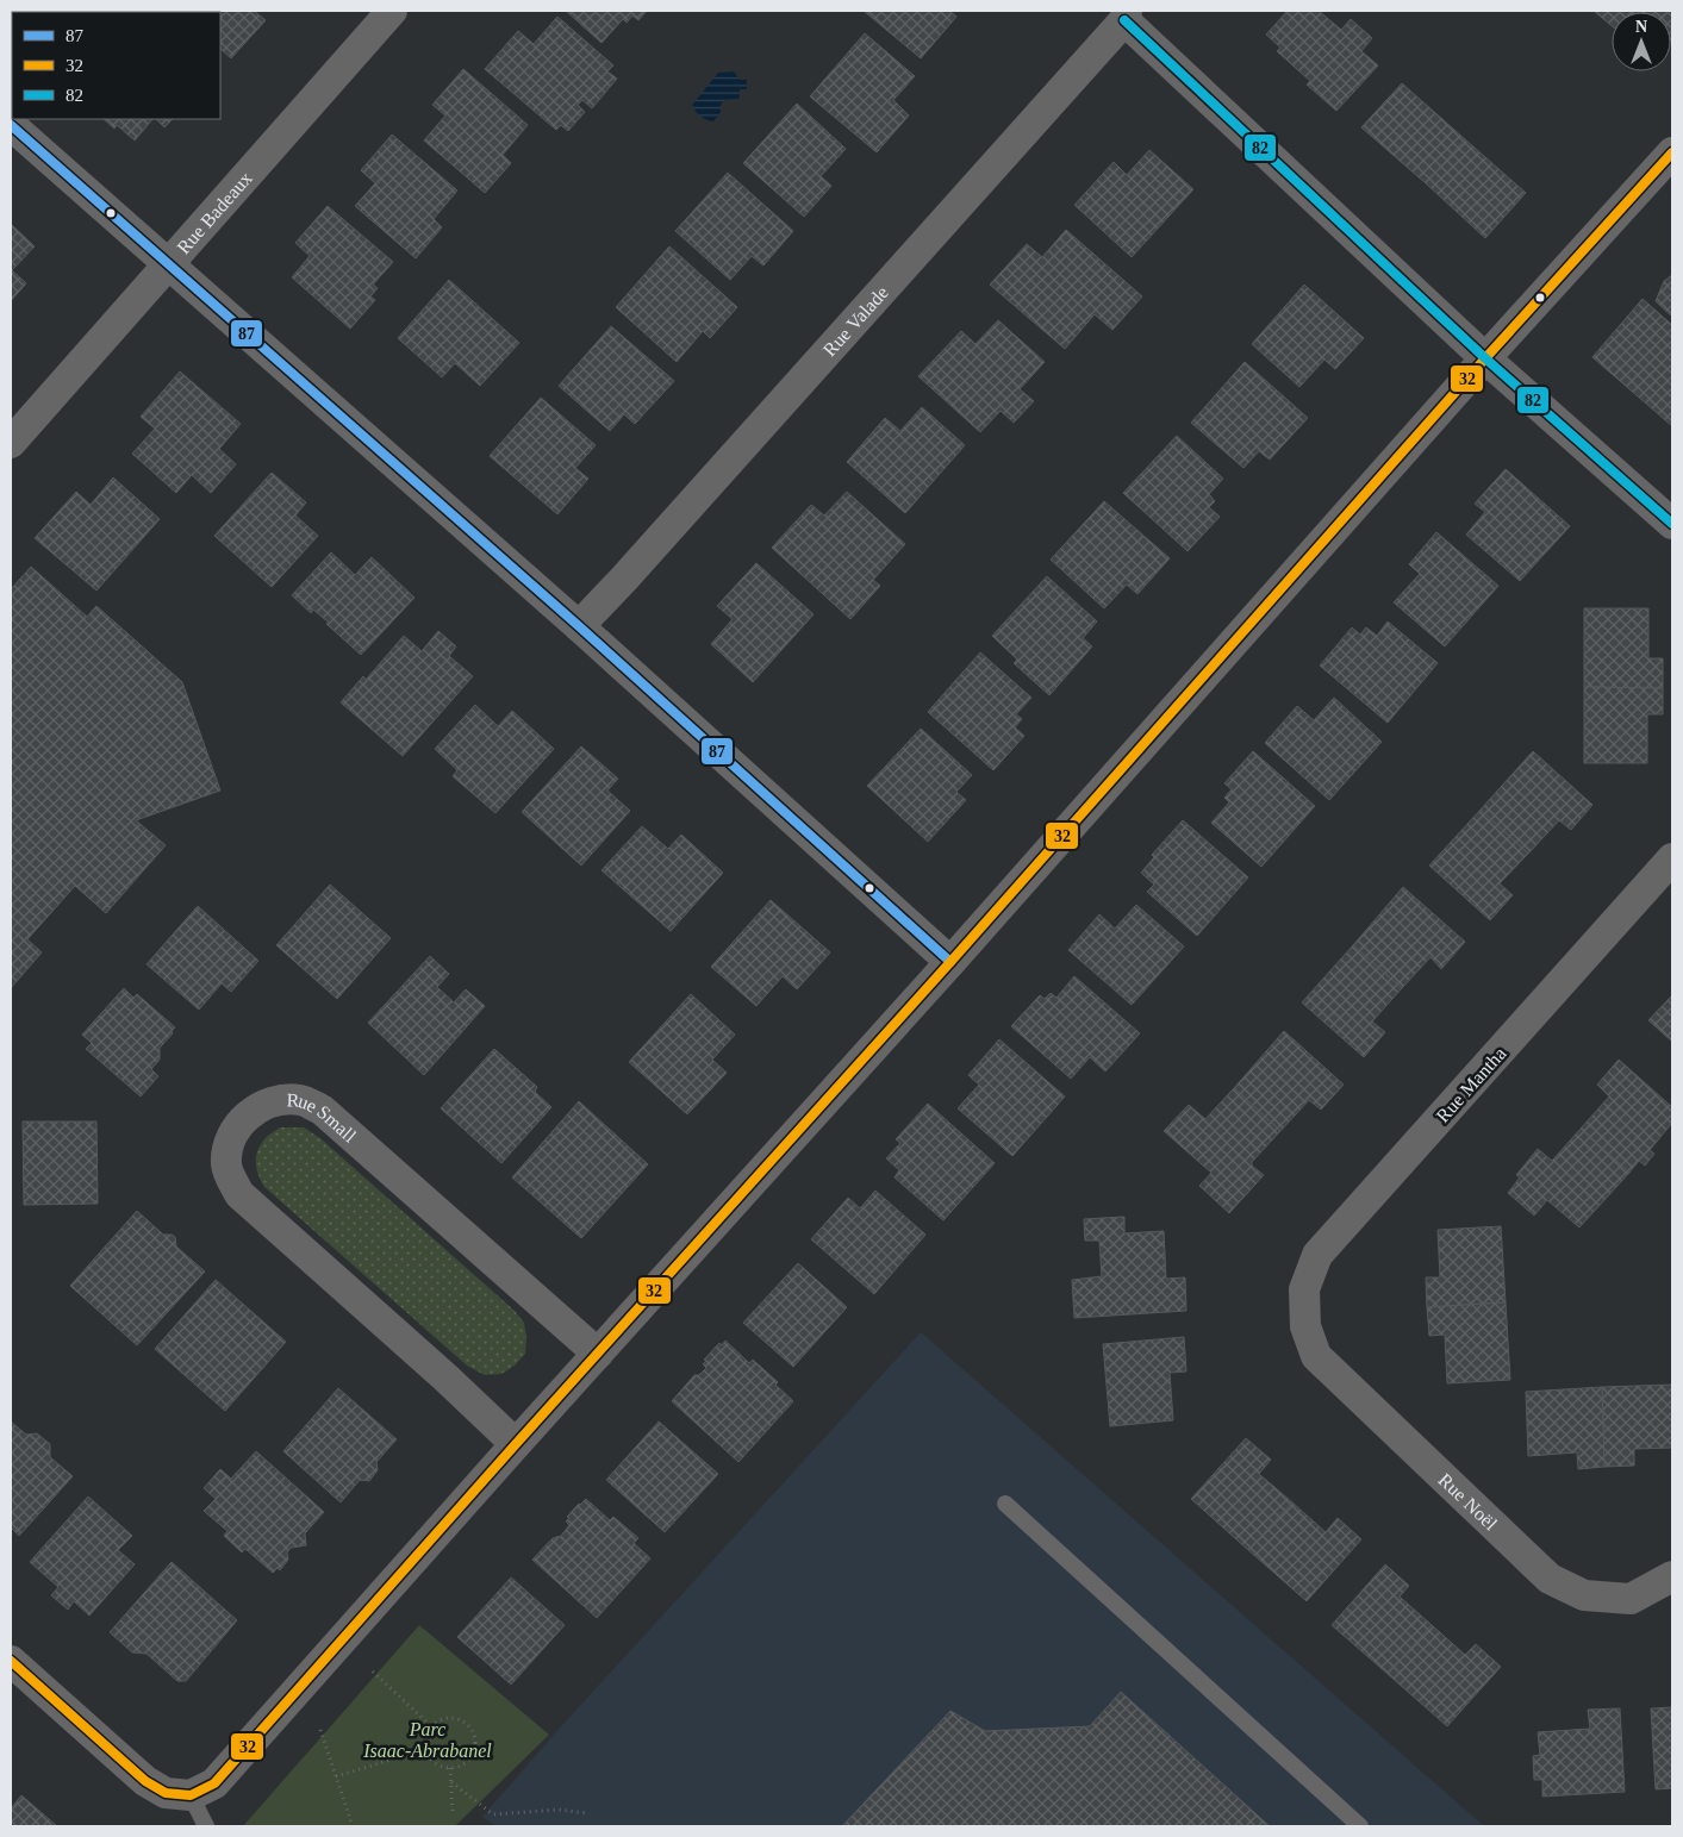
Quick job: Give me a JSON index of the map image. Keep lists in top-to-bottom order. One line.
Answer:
{"streets":{"street":["Rue Badeaux","Rue Valade","Rue Mantha","Rue Small","Rue Noël"]},"crossings":[["Rue Mantha","Rue Noël"]],"parks":["Parc Isaac-Abrabanel"],"lines":["transit line 82","transit line 87","transit line 32"],"legend":["87","32","82"],"north":"top"}
